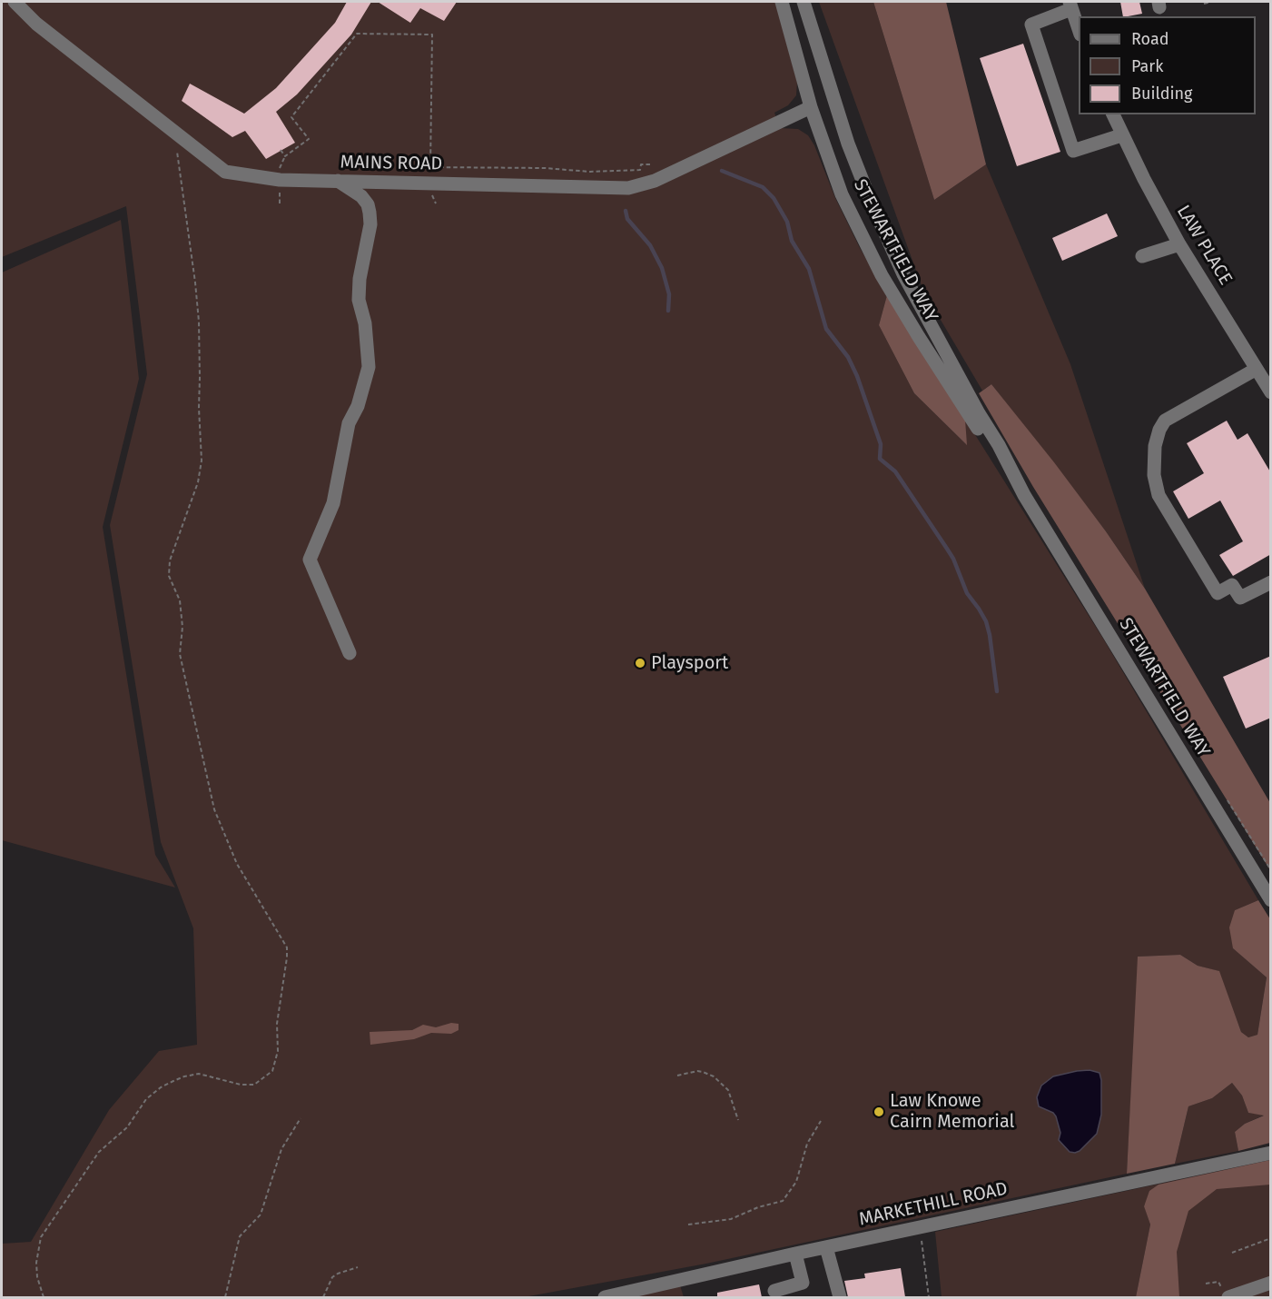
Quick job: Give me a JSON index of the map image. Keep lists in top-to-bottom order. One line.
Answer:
{"streets":{"street":["MAINS ROAD","LAW PLACE","STEWARTFIELD WAY","MARKETHILL ROAD"]},"crossings":[["MAINS ROAD","STEWARTFIELD WAY"]],"places":["Playsport","Law Knowe Cairn Memorial"],"legend":["Road","Park","Building"]}
